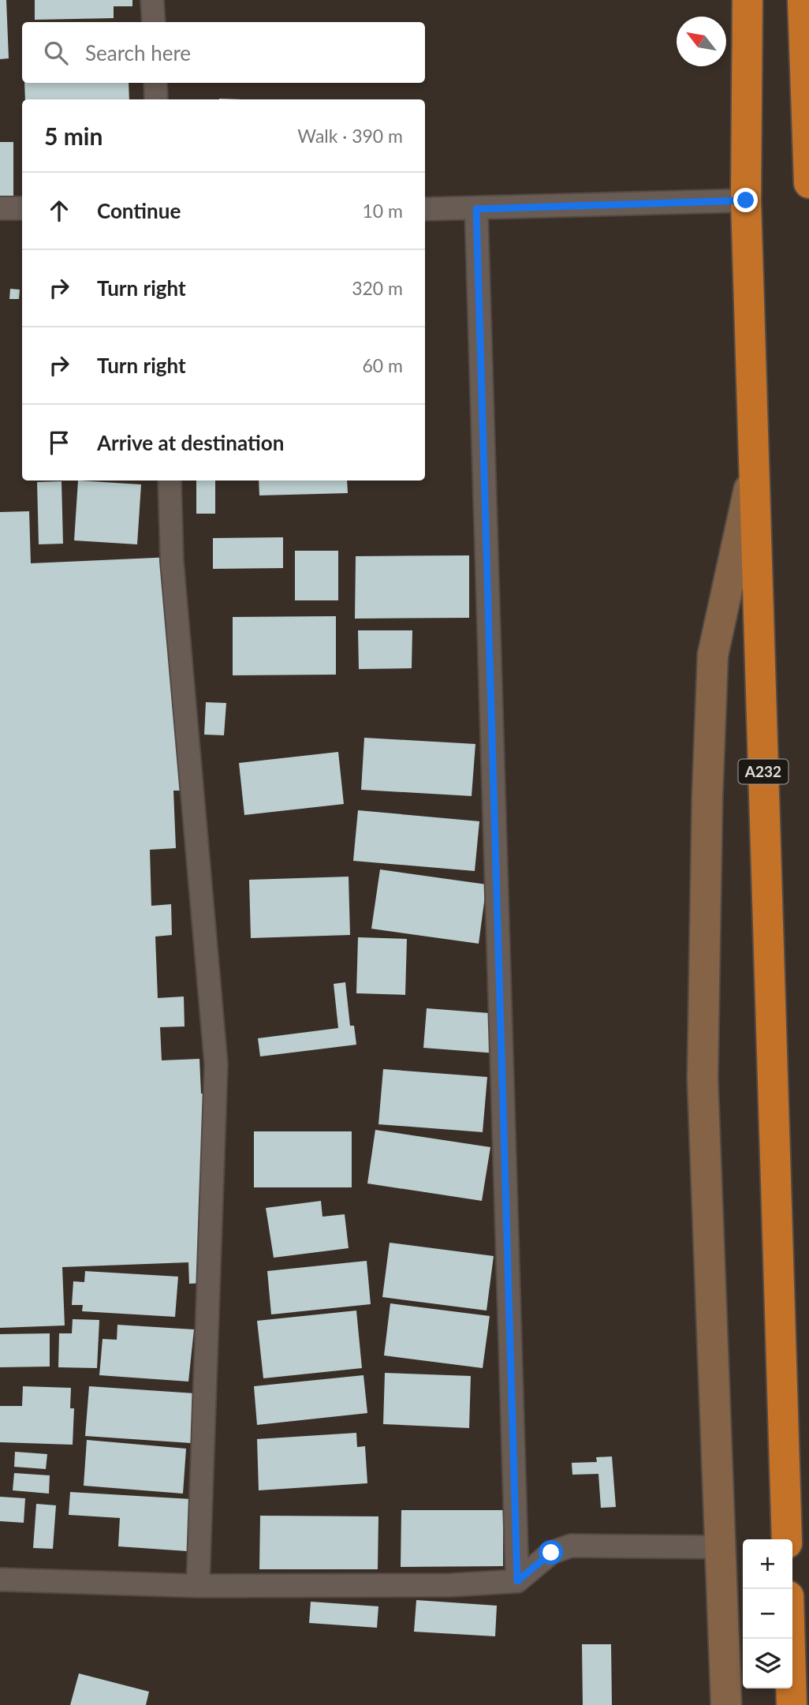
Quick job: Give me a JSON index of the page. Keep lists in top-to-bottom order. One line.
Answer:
{"streets":{"highway":["A232"]},"north":"top left","page":{"search":"Search here","heading":["5 min","Walk · 390 m"],"list":[["Continue","10 m"],["Turn right","320 m"],["Turn right","60 m"],"Arrive at destination"],"map_buttons":["+","−"]}}
